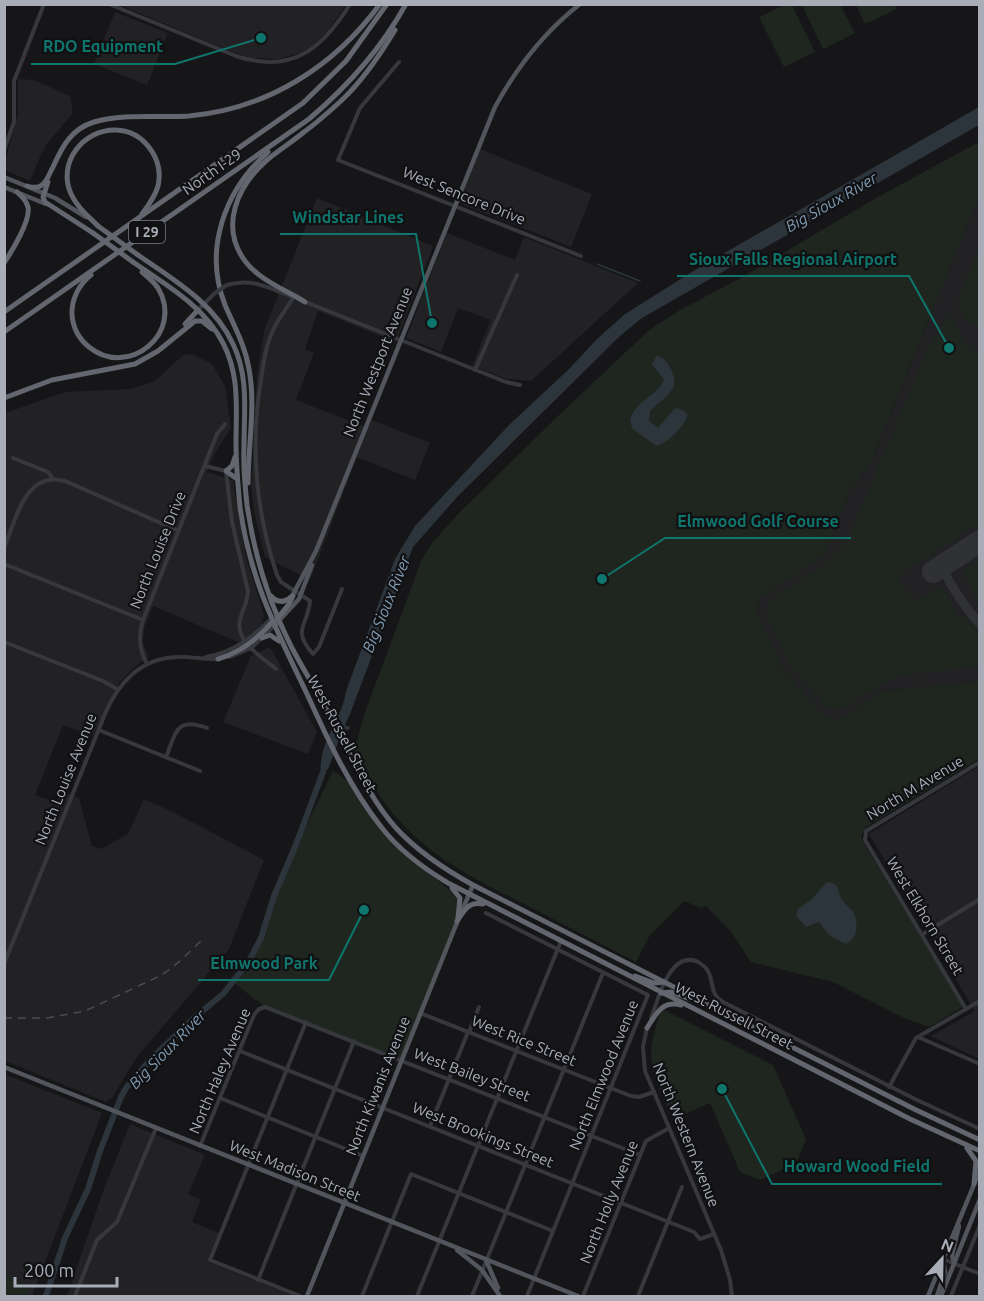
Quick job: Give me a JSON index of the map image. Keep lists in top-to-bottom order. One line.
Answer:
{"streets":{"highway":["North I-29","I 29","West Russell Street"],"main road":["North Westport Avenue","North Kiwanis Avenue","West Madison Street"],"street":["West Sencore Drive","North Louise Drive","North Louise Avenue","North M Avenue","West Elkhorn Street","West Rice Street","North Haley Avenue","West Bailey Street","North Elmwood Avenue","West Brookings Street","North Western Avenue","North Holly Avenue"]},"crossings":[["North I-29","West Russell Street"],["West Sencore Drive","North Westport Avenue"],["North Westport Avenue","West Russell Street"],["North Louise Drive","North Louise Avenue"],["West Russell Street","North Louise Avenue"],["West Russell Street","North Kiwanis Avenue"],["West Russell Street","North Western Avenue"],["North M Avenue","West Elkhorn Street"],["West Rice Street","North Elmwood Avenue"],["West Rice Street","North Kiwanis Avenue"],["West Rice Street","North Western Avenue"],["North Haley Avenue","West Bailey Street"],["North Haley Avenue","West Brookings Street"],["North Haley Avenue","West Madison Street"],["West Bailey Street","North Elmwood Avenue"],["West Bailey Street","North Kiwanis Avenue"],["West Bailey Street","North Holly Avenue"],["North Elmwood Avenue","West Brookings Street"],["North Elmwood Avenue","West Madison Street"],["North Kiwanis Avenue","West Brookings Street"],["North Kiwanis Avenue","West Madison Street"],["West Brookings Street","North Western Avenue"],["West Brookings Street","North Holly Avenue"],["North Western Avenue","North Holly Avenue"]],"water":["Big Sioux River"],"places":["RDO Equipment","Windstar Lines","Sioux Falls Regional Airport","Elmwood Golf Course","Elmwood Park","Howard Wood Field"],"scale_bar":"200 m","north":"top"}
